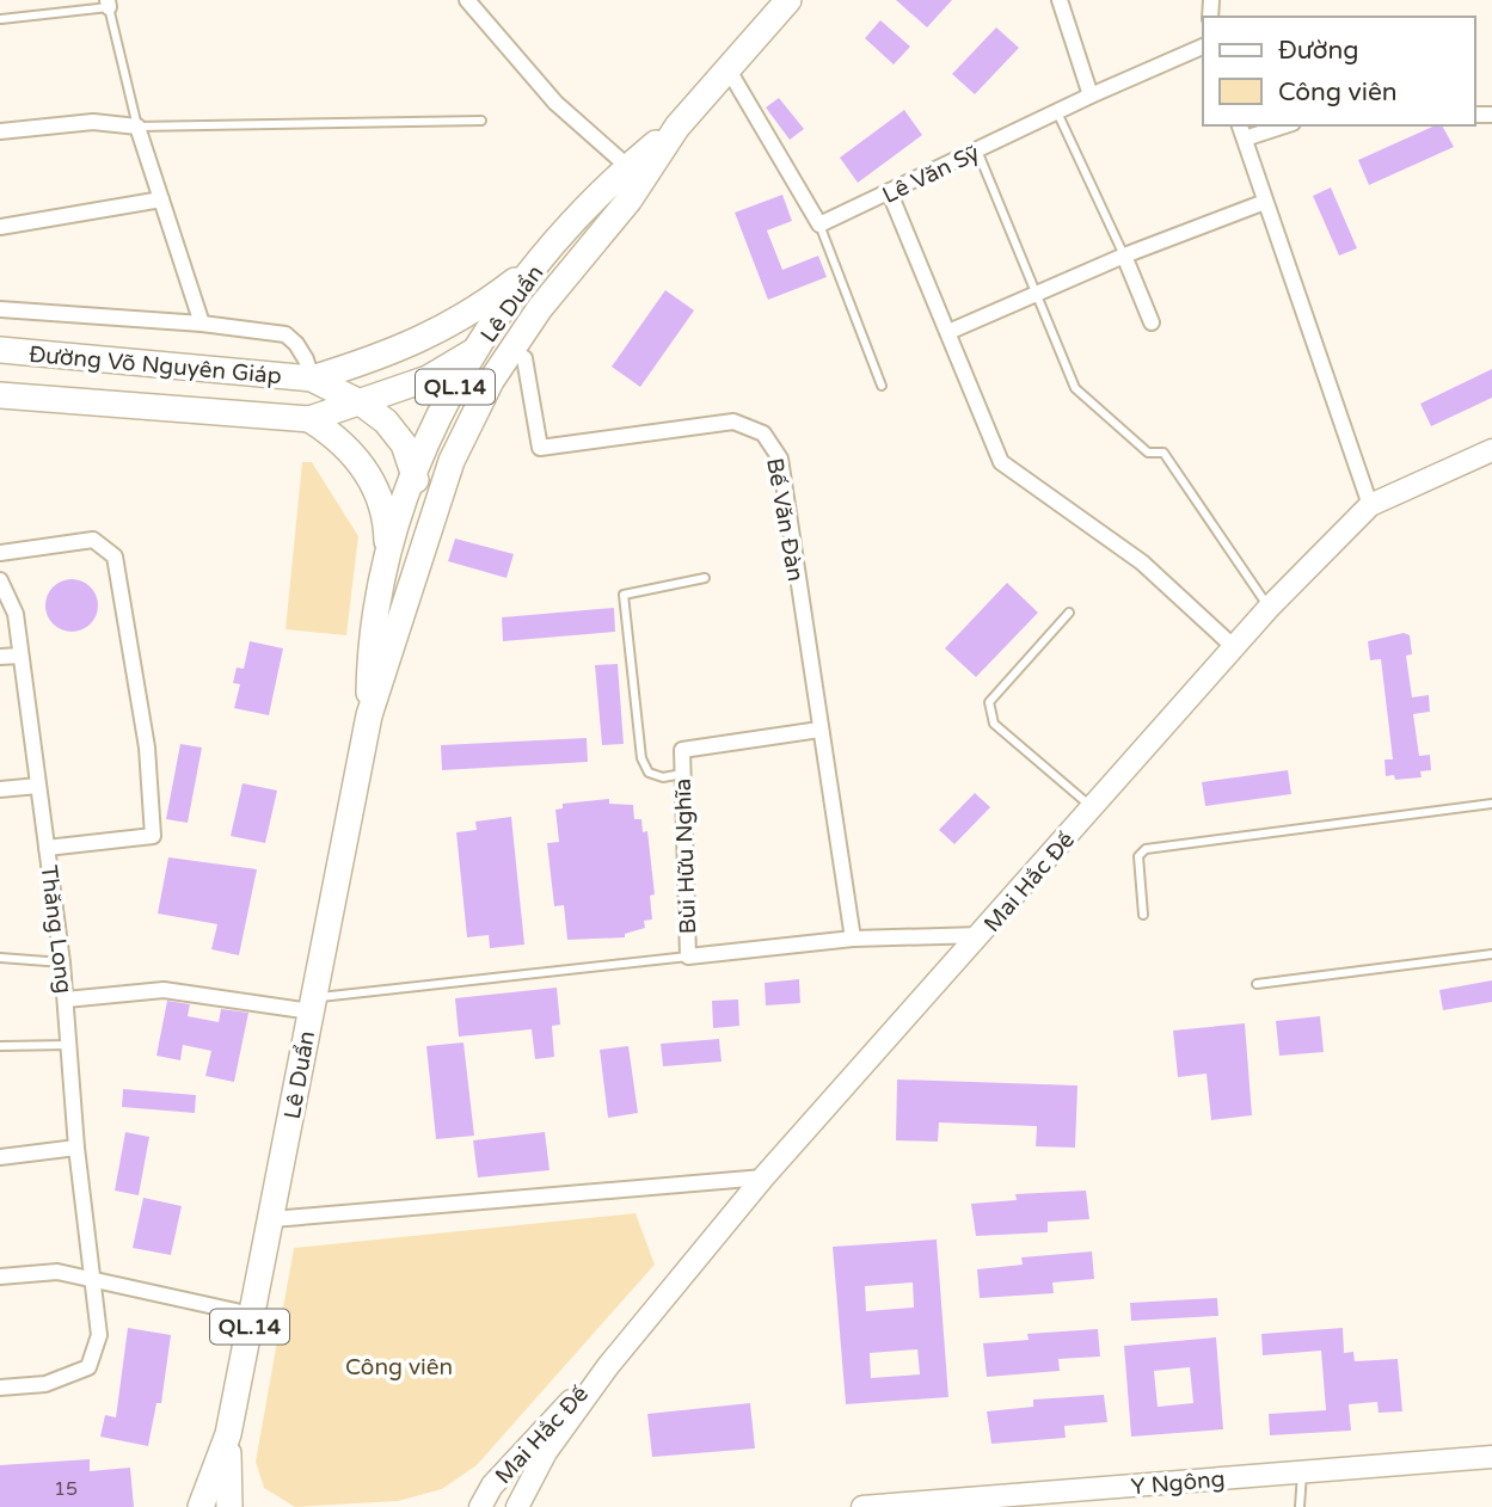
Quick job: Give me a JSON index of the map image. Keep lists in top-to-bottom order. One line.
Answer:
{"streets":{"main road":["Lê Duẩn","Đường Võ Nguyên Giáp","QL.14"],"street":["Lê Văn Sỹ","Bế Văn Đàn","Bùi Hữu Nghĩa","Mai Hắc Đế","Thăng Long","Y Ngông"]},"crossings":[["Lê Duẩn","Bế Văn Đàn"],["Bế Văn Đàn","Bùi Hữu Nghĩa"],["Bùi Hữu Nghĩa","Mai Hắc Đế"]],"parks":["Công viên"],"house_numbers":["15"],"legend":["Đường","Công viên"]}
